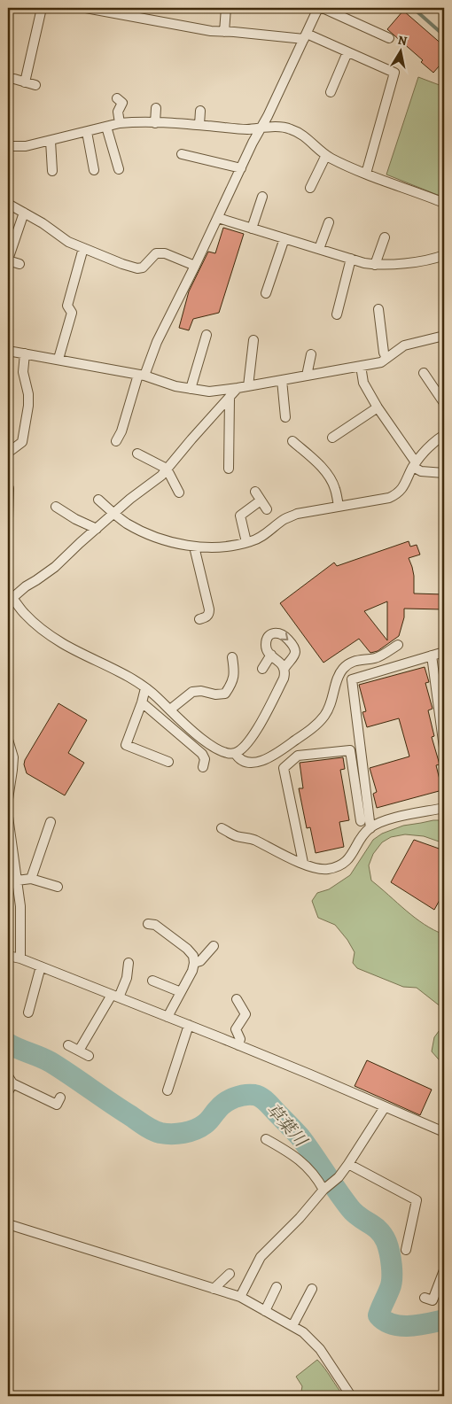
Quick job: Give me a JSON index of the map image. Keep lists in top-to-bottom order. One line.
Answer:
{"water":["草葉川"],"north":"top"}
